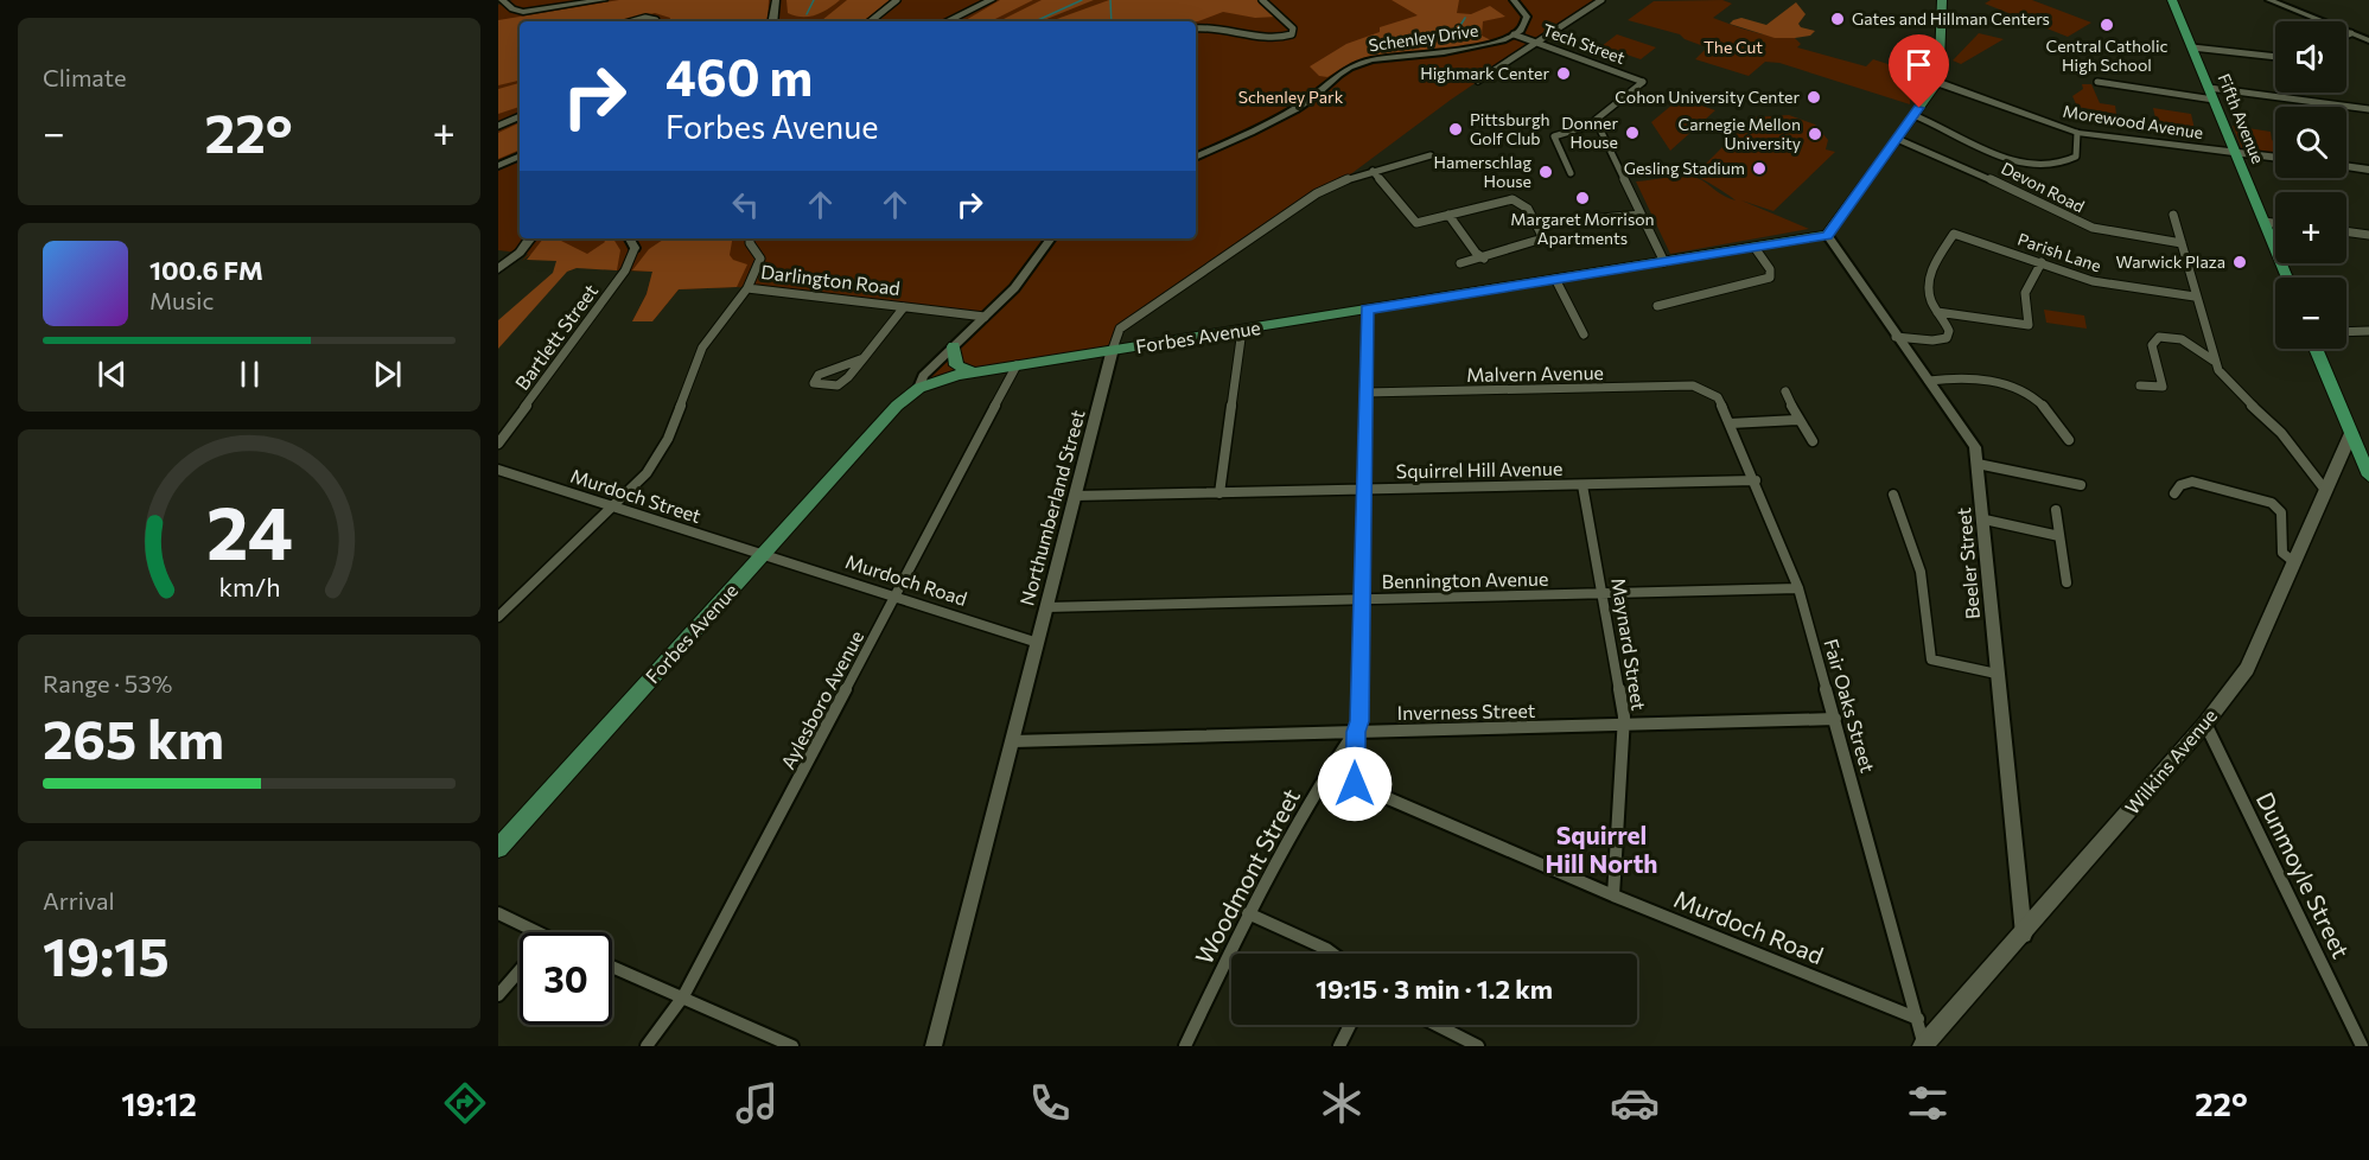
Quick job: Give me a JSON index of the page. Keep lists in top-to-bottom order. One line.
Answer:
{"streets":{"highway":["Fifth Avenue"],"main road":["Morewood Avenue","Forbes Avenue","Wilkins Avenue"],"street":["Schenley Drive","Tech Street","Devon Road","Parish Lane","Darlington Road","Bartlett Street","Malvern Avenue","Squirrel Hill Avenue","Murdoch Street","Northumberland Street","Beeler Street","Murdoch Road","Bennington Avenue","Maynard Street","Aylesboro Avenue","Fair Oaks Street","Inverness Street","Dunmoyle Street","Woodmont Street"]},"crossings":[["Schenley Drive","Tech Street"],["Fifth Avenue","Morewood Avenue"],["Darlington Road","Murdoch Street"],["Forbes Avenue","Murdoch Street"],["Forbes Avenue","Northumberland Street"],["Forbes Avenue","Beeler Street"],["Forbes Avenue","Murdoch Road"],["Forbes Avenue","Aylesboro Avenue"],["Malvern Avenue","Fair Oaks Street"],["Squirrel Hill Avenue","Northumberland Street"],["Squirrel Hill Avenue","Maynard Street"],["Squirrel Hill Avenue","Fair Oaks Street"],["Murdoch Street","Murdoch Road"],["Northumberland Street","Murdoch Road"],["Northumberland Street","Bennington Avenue"],["Northumberland Street","Inverness Street"],["Beeler Street","Wilkins Avenue"],["Murdoch Road","Maynard Street"],["Murdoch Road","Aylesboro Avenue"],["Murdoch Road","Fair Oaks Street"],["Murdoch Road","Woodmont Street"],["Bennington Avenue","Maynard Street"],["Bennington Avenue","Fair Oaks Street"],["Maynard Street","Inverness Street"],["Fair Oaks Street","Inverness Street"],["Fair Oaks Street","Wilkins Avenue"],["Inverness Street","Woodmont Street"],["Wilkins Avenue","Dunmoyle Street"]],"districts":["Squirrel Hill North"],"parks":["The Cut","Schenley Park"],"places":["Gates and Hillman Centers","Central Catholic High School","Highmark Center","Cohon University Center","Pittsburgh Golf Club","Donner House","Carnegie Mellon University","Gesling Stadium","Hamerschlag House","Margaret Morrison Apartments","Warwick Plaza"],"page":{"tile":["Climate",["Range · 53%","265 km"],["Arrival","19:15"]],"map_buttons":["+","−"],"turn":["460 m","Forbes Avenue"],"heat":["−","22°","+"],"song":["100.6 FM","Music"],"limit":"30","trip":"19:15 · 3 min · 1.2 km","tabs":["19:12","22°"],"gauge":["24","km/h"]}}
